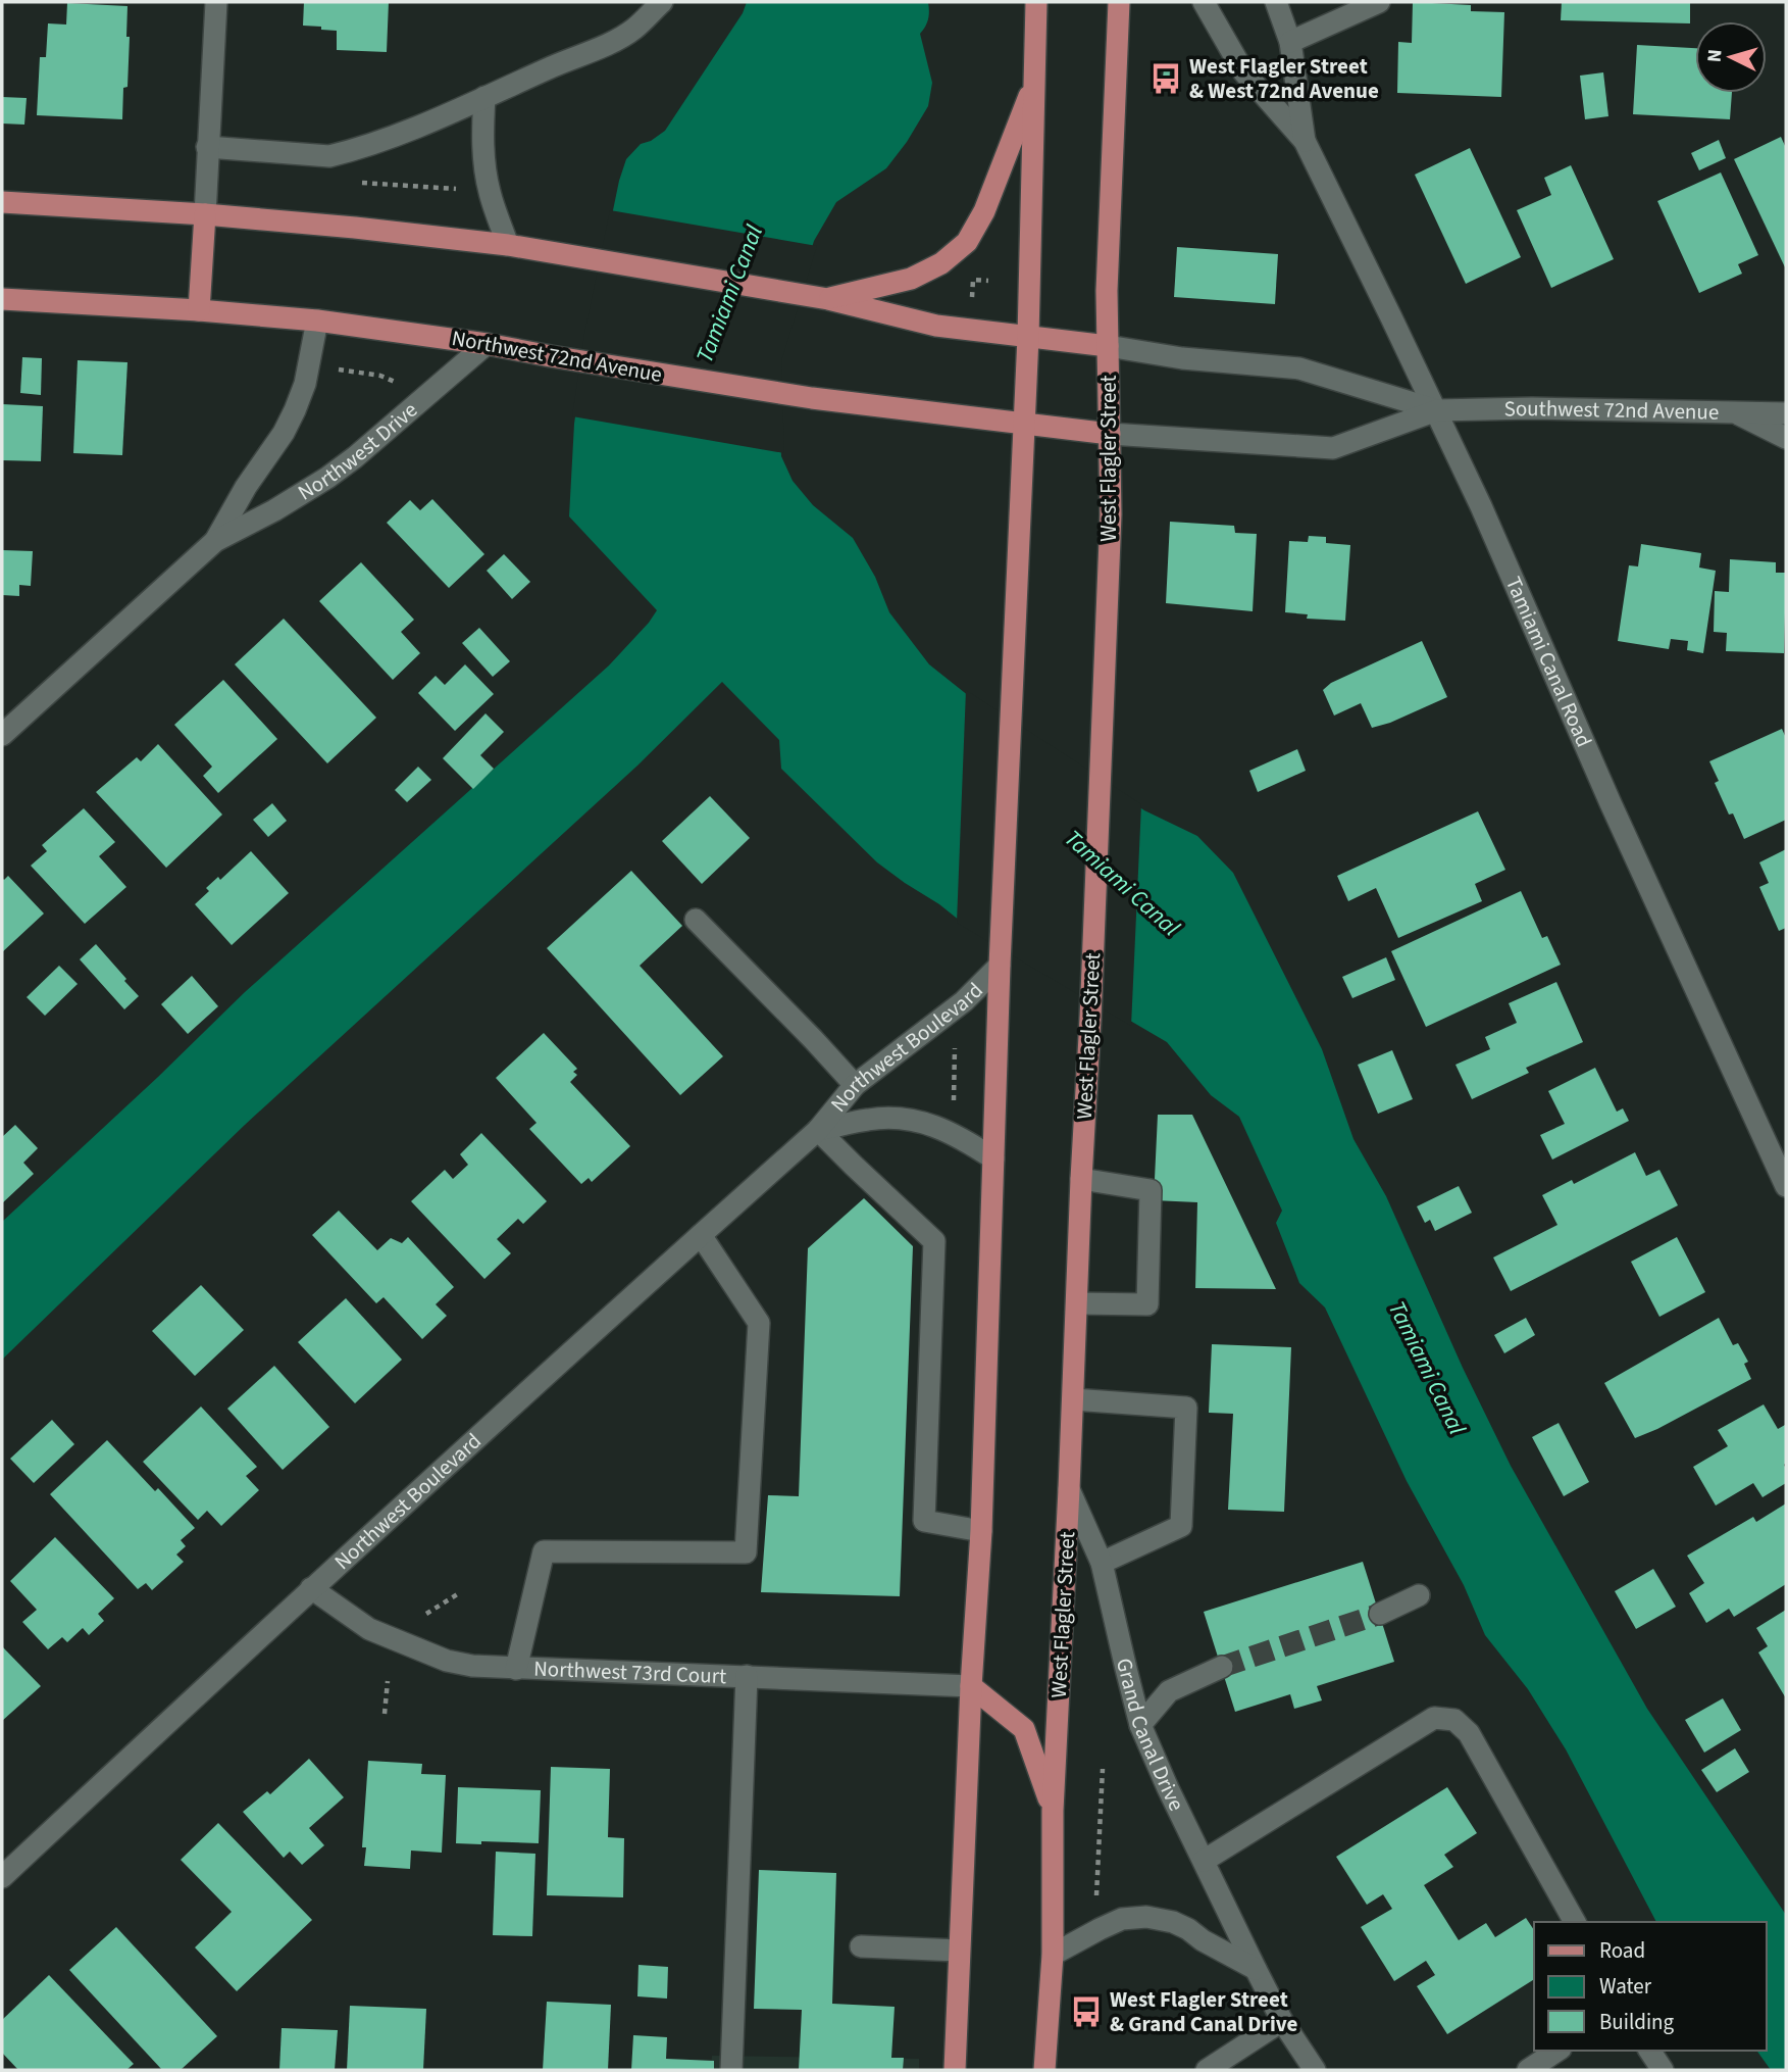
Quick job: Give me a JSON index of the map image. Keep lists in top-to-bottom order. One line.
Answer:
{"streets":{"main road":["Northwest 72nd Avenue","West Flagler Street"],"street":["Southwest 72nd Avenue","Northwest Drive","Tamiami Canal Road","Northwest Boulevard","Northwest 73rd Court","Grand Canal Drive"]},"crossings":[["Northwest 72nd Avenue","Southwest 72nd Avenue"],["Northwest 72nd Avenue","Northwest Drive"],["Northwest 72nd Avenue","West Flagler Street"],["Southwest 72nd Avenue","West Flagler Street"],["Southwest 72nd Avenue","Tamiami Canal Road"],["West Flagler Street","Grand Canal Drive"],["Northwest Boulevard","Northwest 73rd Court"]],"water":["Tamiami Canal"],"places":{"bus stop":["West Flagler Street & West 72nd Avenue","West Flagler Street & Grand Canal Drive"]},"legend":["Road","Water","Building"],"north":"left"}
